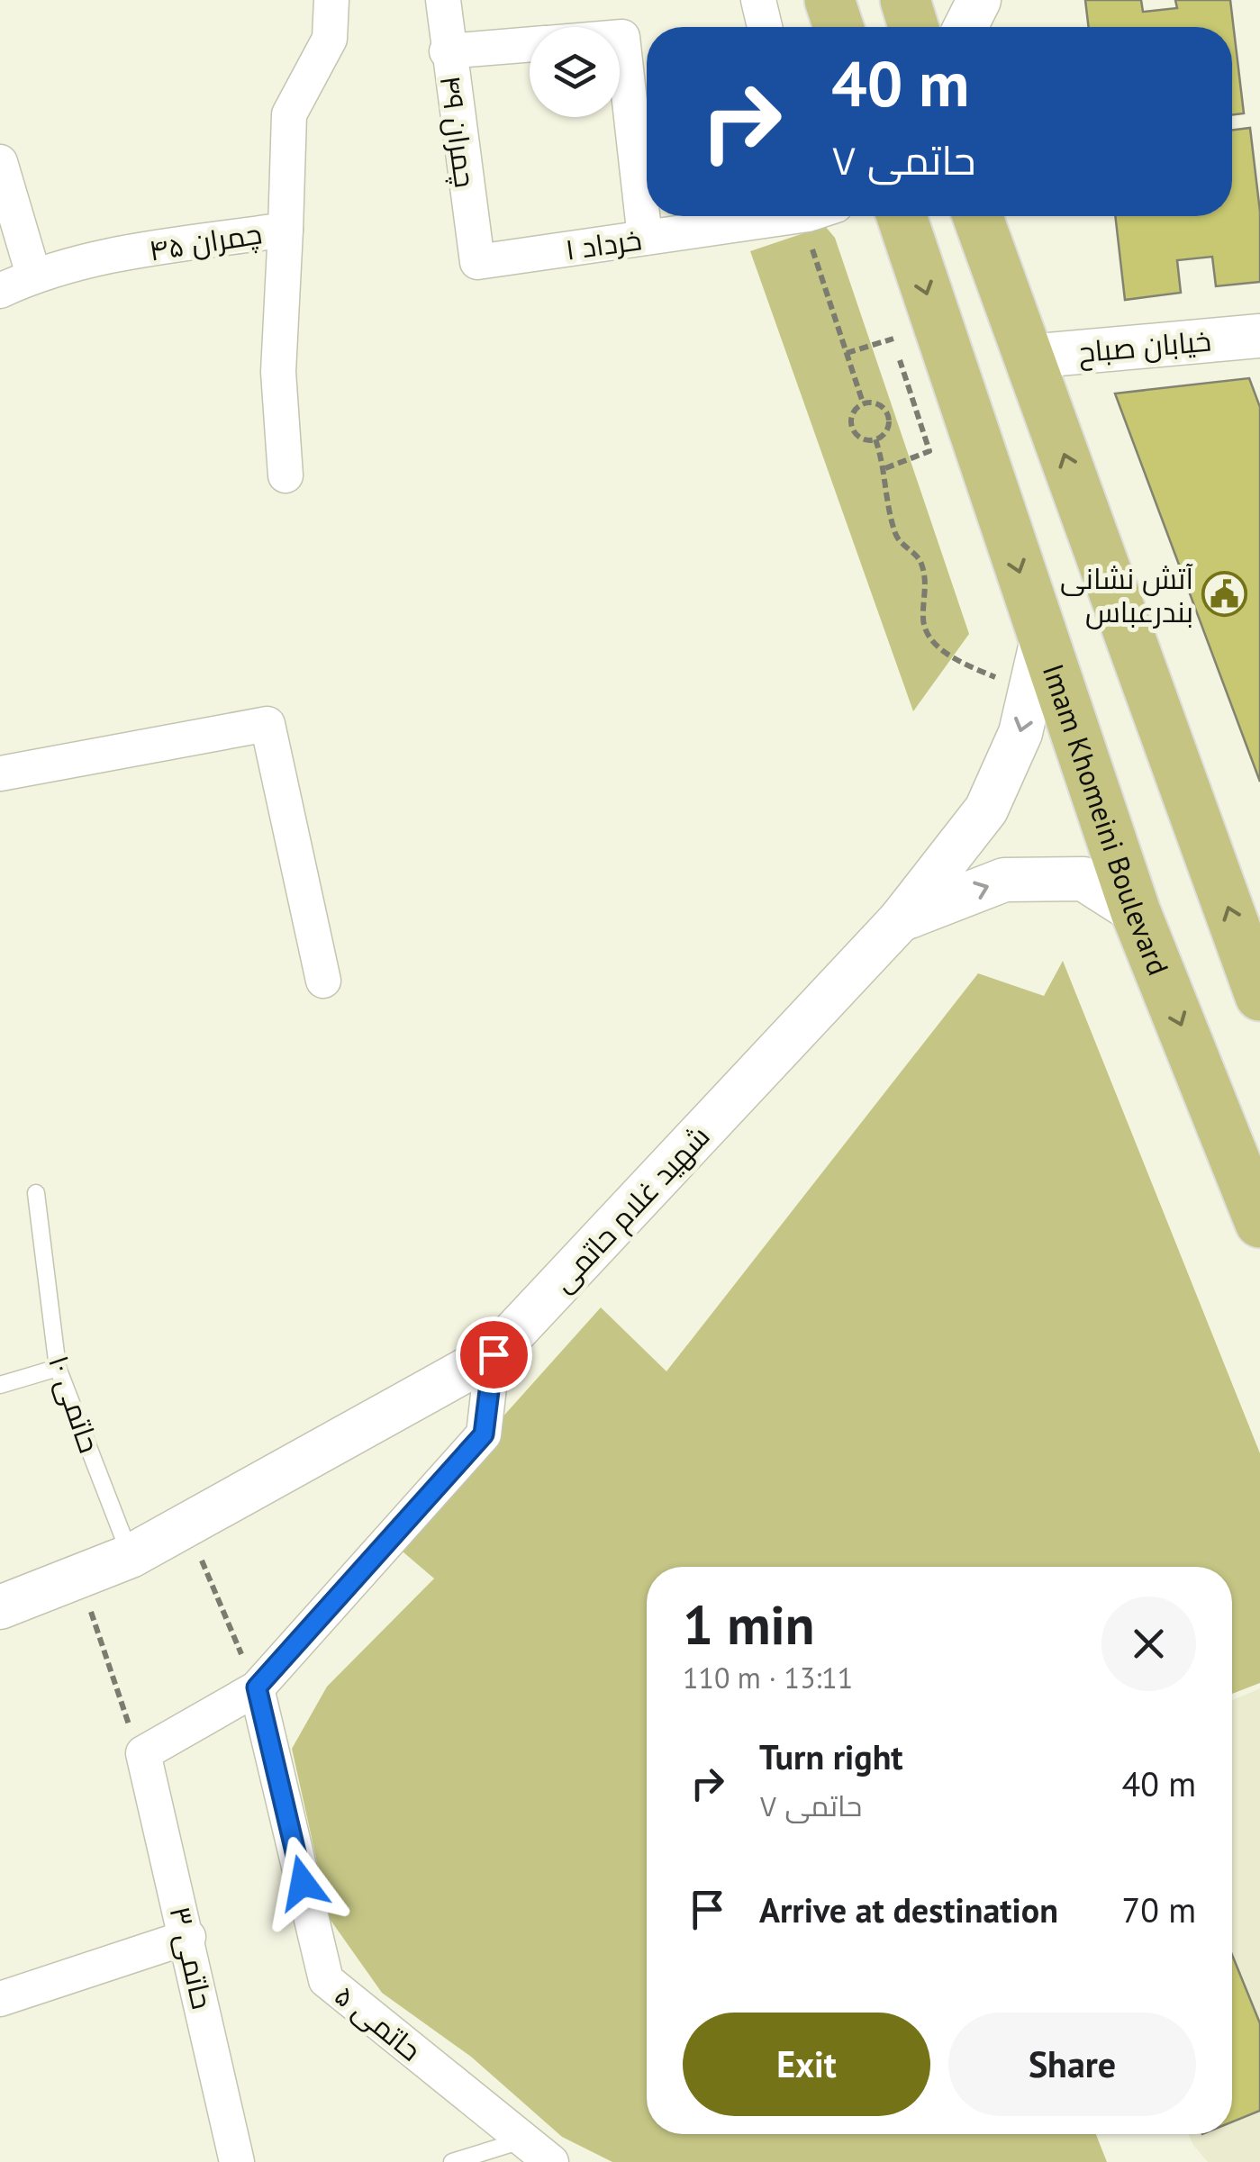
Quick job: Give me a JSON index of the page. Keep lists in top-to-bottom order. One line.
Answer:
{"streets":{"main road":["Imam Khomeini Boulevard"],"street":["چمران ۴۹","چمران ۴۵","خرداد ۱","خیابان صباح","شهید غلام حاتمی","حاتمی ۳","حاتمی ۵"],"lane":["حاتمی ۱۰"]},"crossings":[["چمران ۴۹","خرداد ۱"],["Imam Khomeini Boulevard","شهید غلام حاتمی"],["شهید غلام حاتمی","حاتمی ۱۰"]],"places":{"public building":["آتش نشانی بندرعباس"]},"page":{"turn":["40 m","حاتمی ۷"],"heading":["1 min","110 m · 13:11"],"list":[{"name":"Turn right","note":"حاتمی ۷","value":"40 m"},{"name":"Arrive at destination","value":"70 m"}],"buttons":["Exit","Share"]}}
